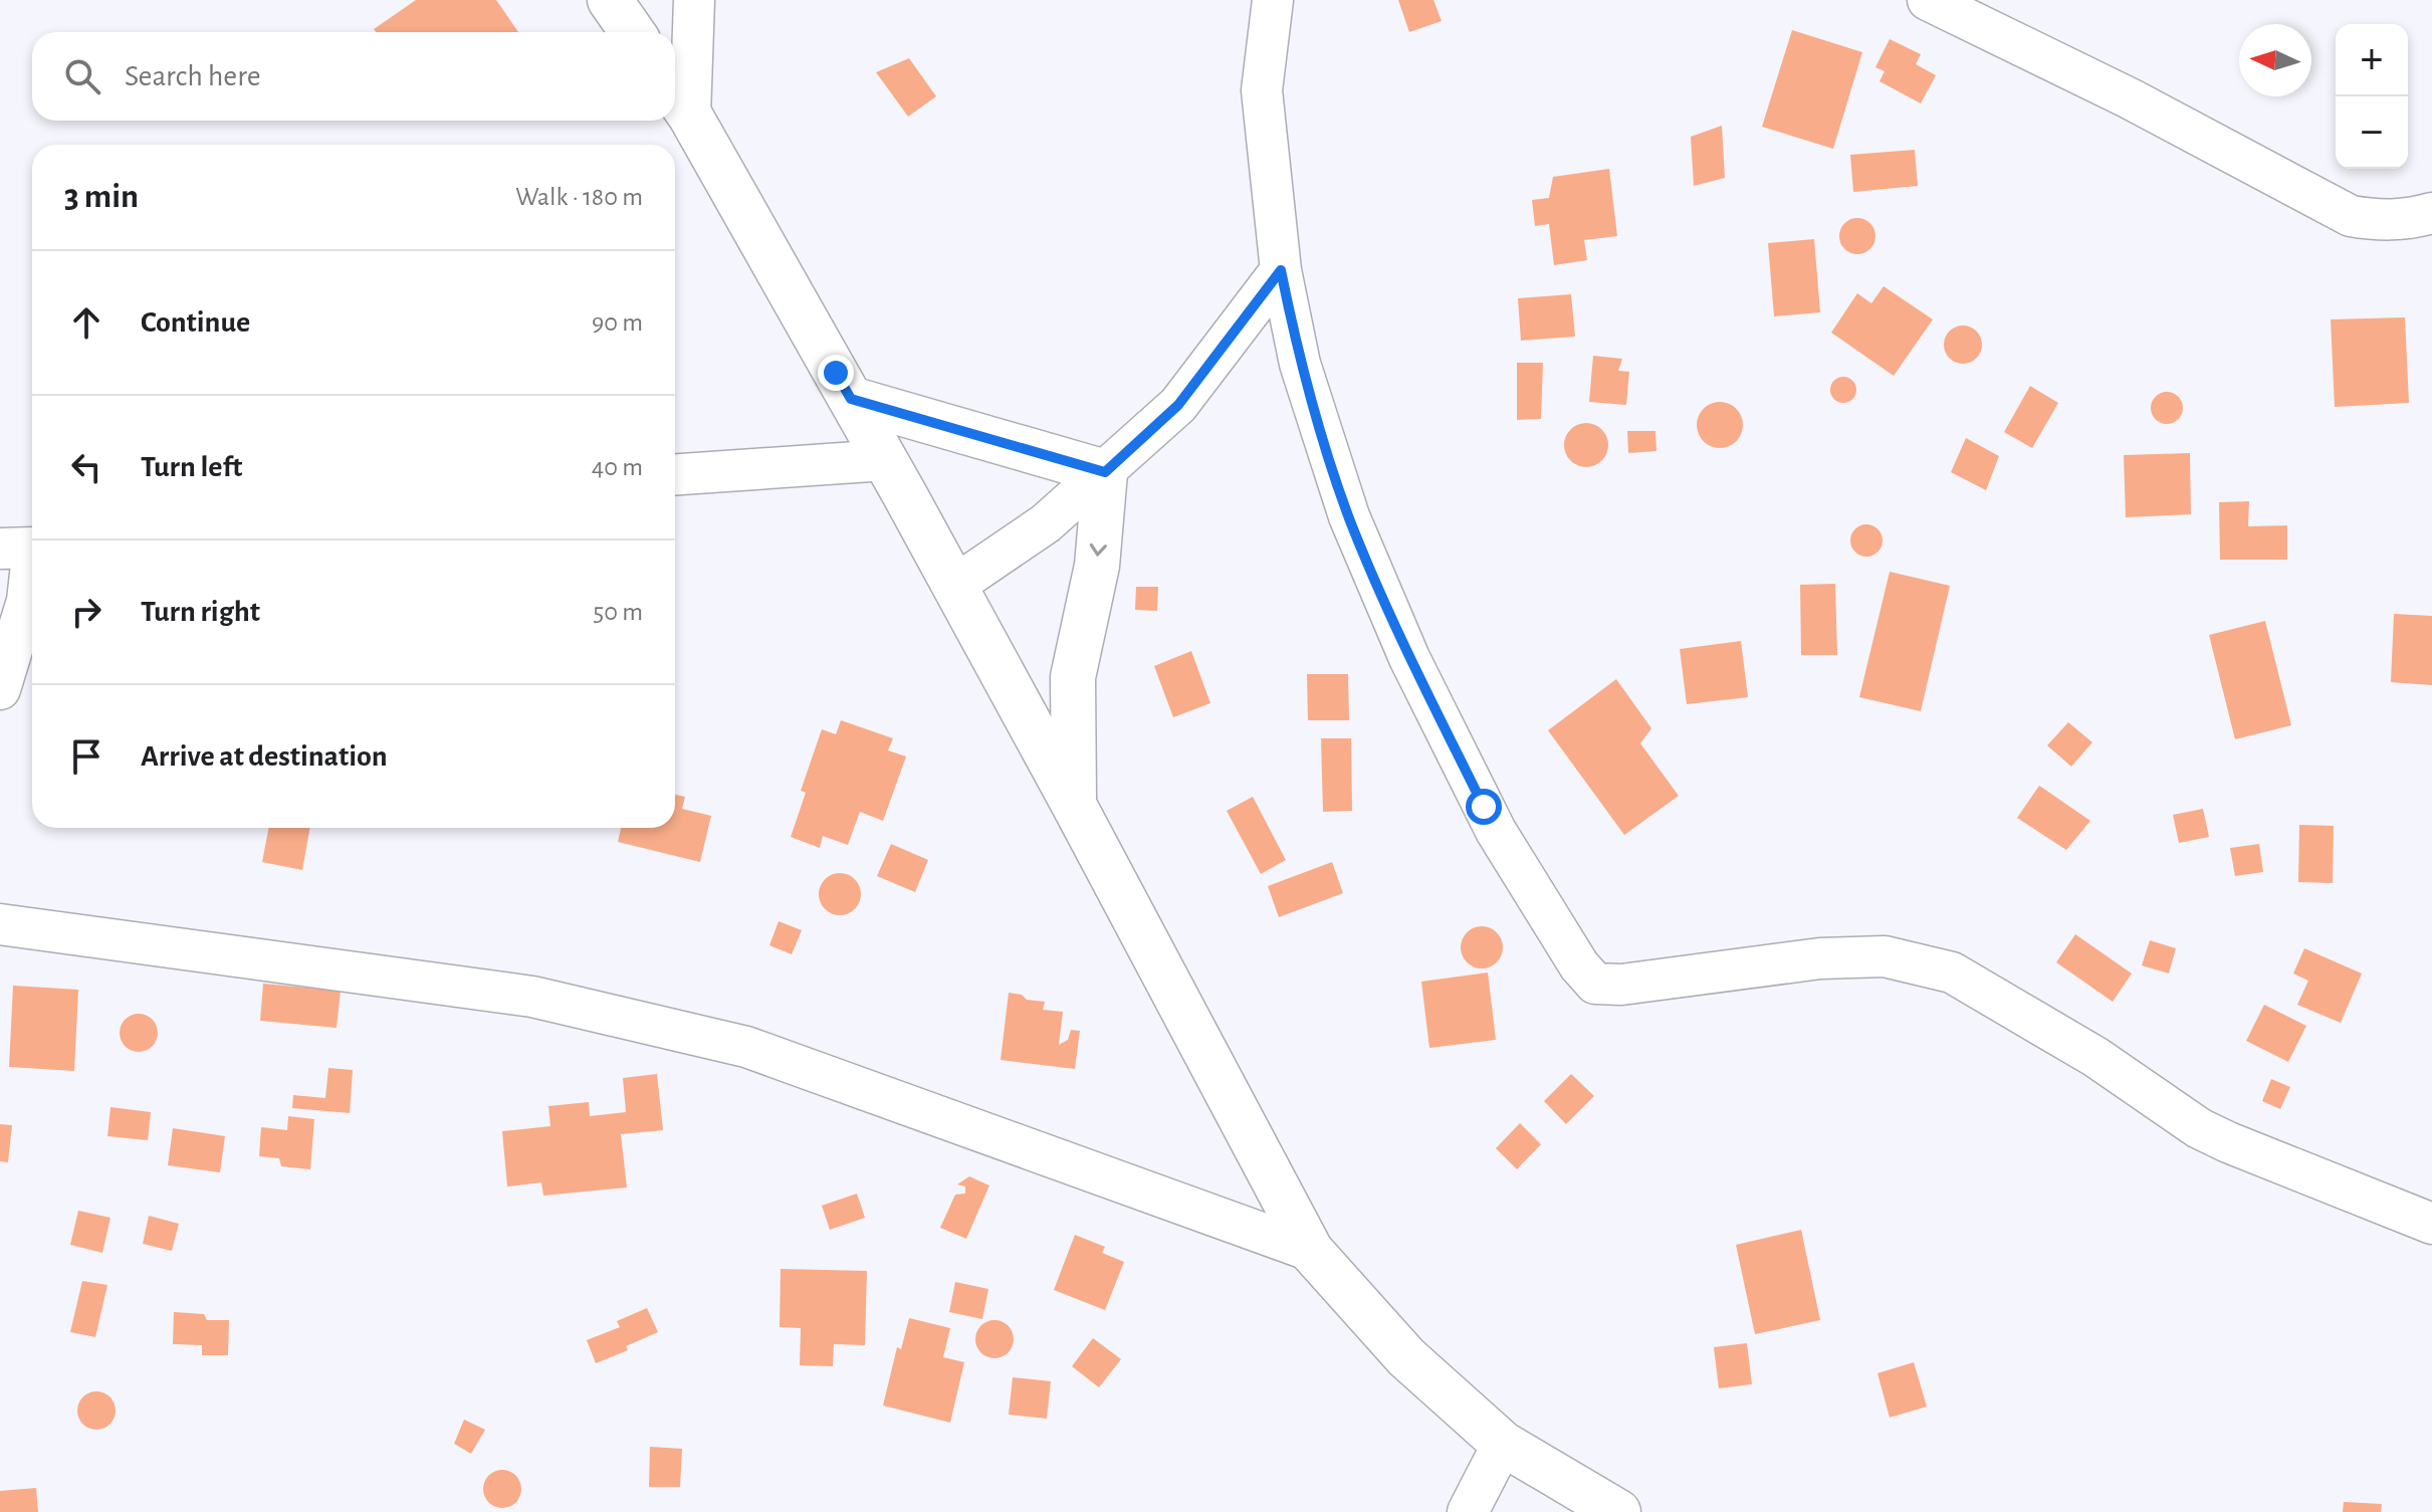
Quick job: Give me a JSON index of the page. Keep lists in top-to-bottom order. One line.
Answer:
{"north":"left","page":{"map_buttons":["+","−"],"search":"Search here","heading":["3 min","Walk · 180 m"],"list":[["Continue","90 m"],["Turn left","40 m"],["Turn right","50 m"],"Arrive at destination"]}}
